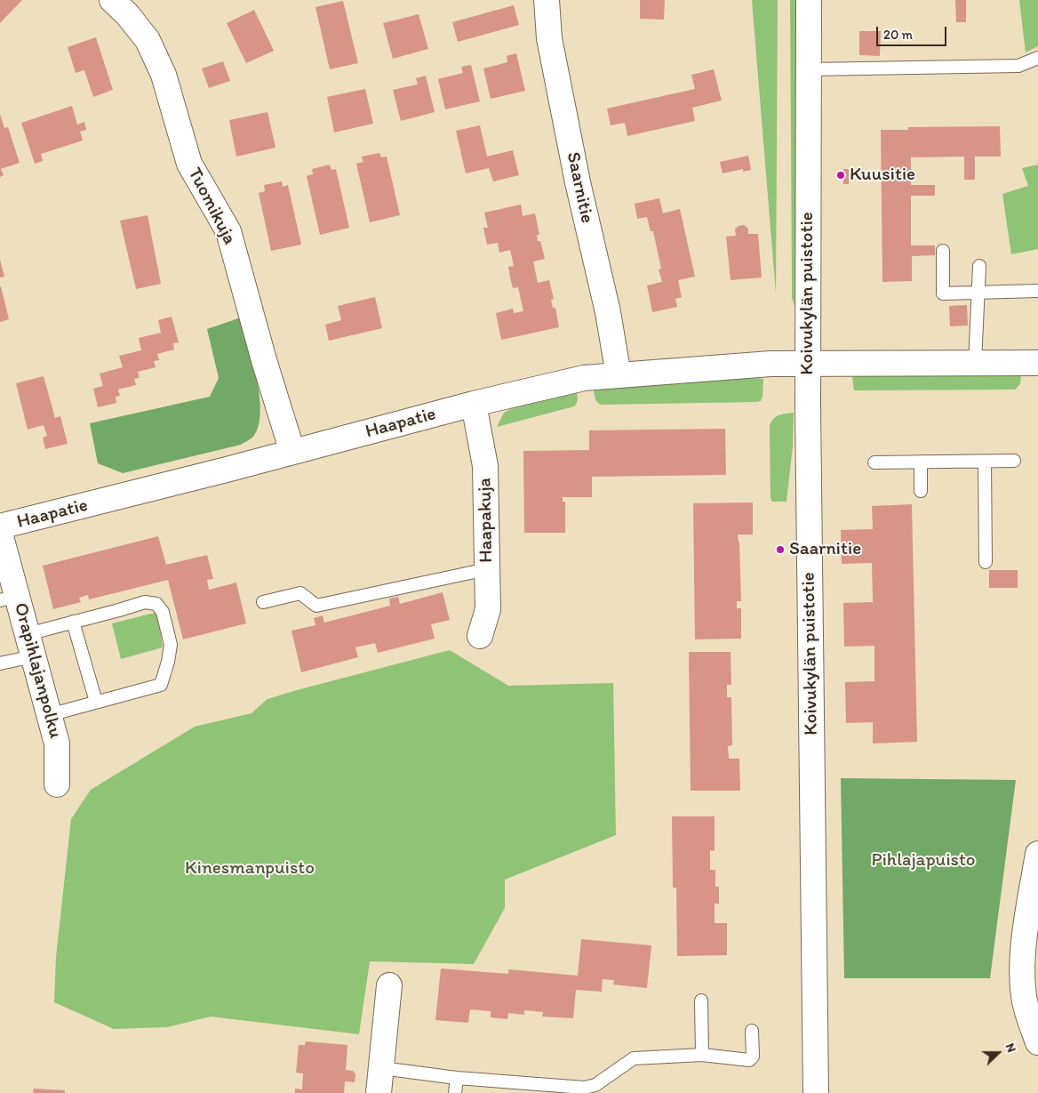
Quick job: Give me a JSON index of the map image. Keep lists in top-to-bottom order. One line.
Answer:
{"streets":{"street":["Saarnitie","Tuomikuja","Koivukylän puistotie","Haapatie","Haapakuja","Orapihlajanpolku"]},"crossings":[["Saarnitie","Haapatie"],["Tuomikuja","Haapatie"],["Koivukylän puistotie","Haapatie"],["Haapatie","Haapakuja"]],"parks":["Pihlajapuisto","Kinesmanpuisto"],"places":["Kuusitie","Saarnitie"],"scale_bar":"20 m","north":"right"}
